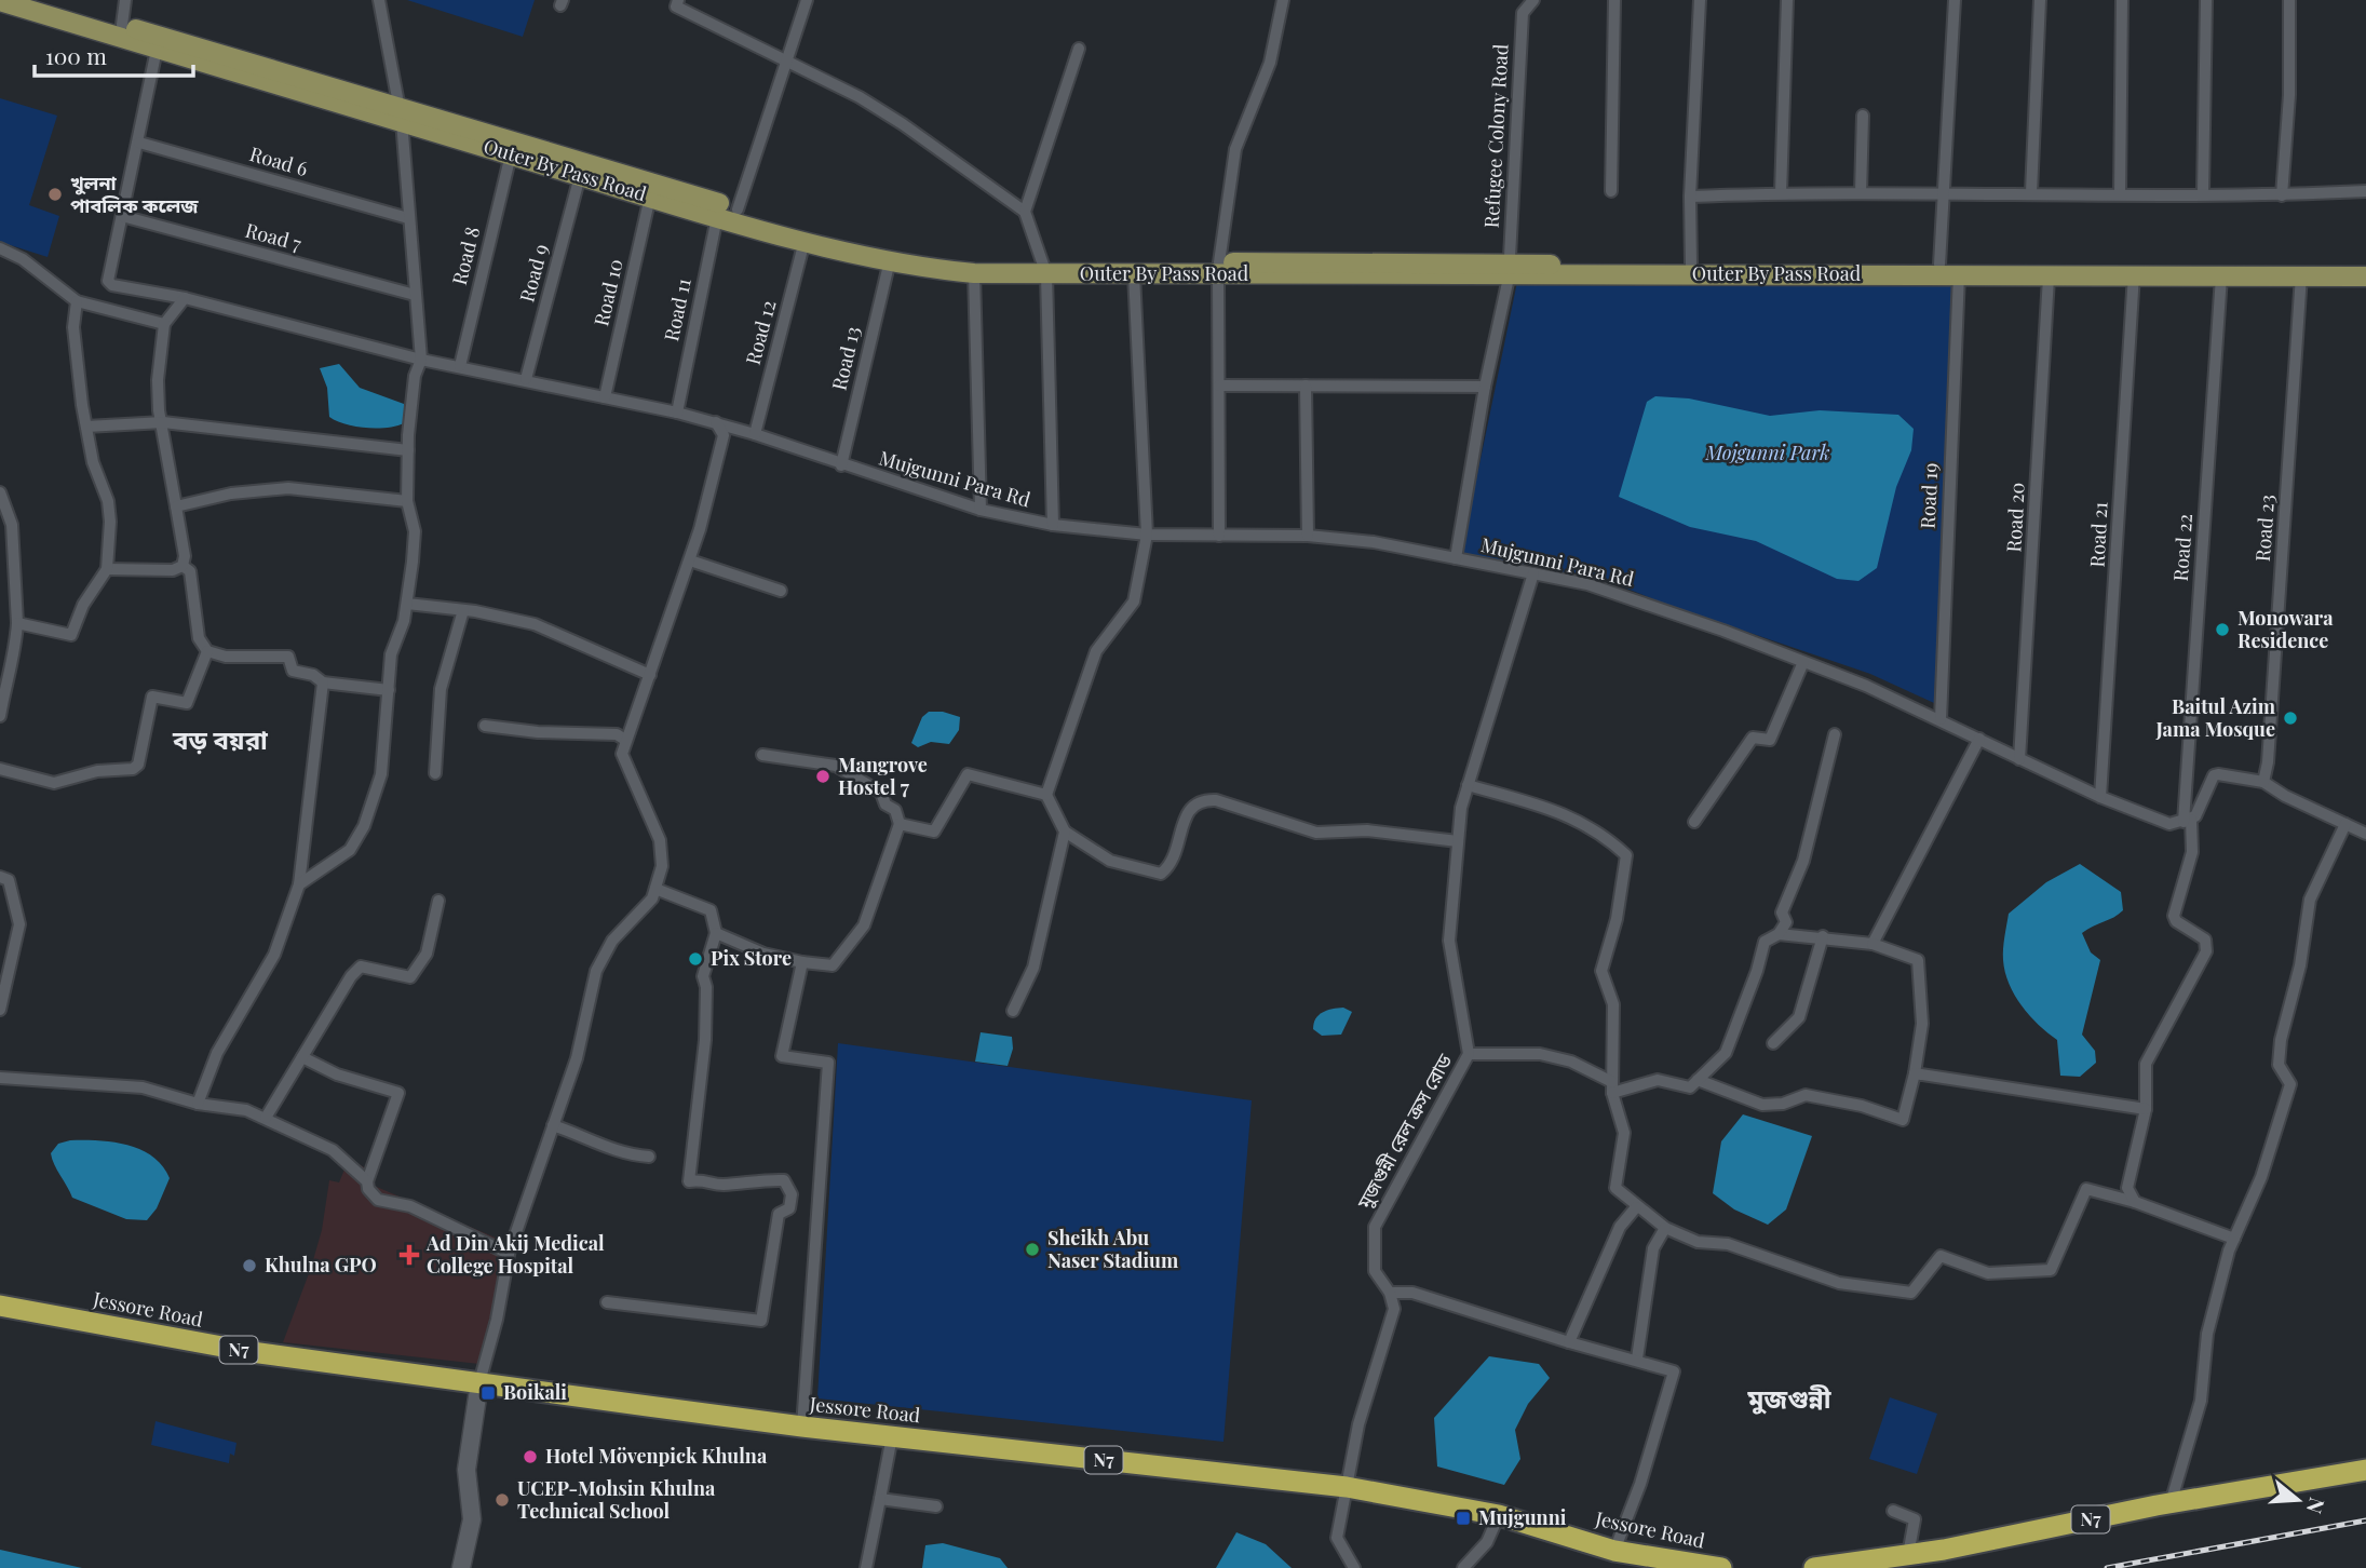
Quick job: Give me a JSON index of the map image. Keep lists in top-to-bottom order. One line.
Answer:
{"streets":{"highway":["Jessore Road","N7"],"main road":["Outer By Pass Road"],"street":["Refugee Colony Road","Road 6","Road 7","Road 8","Road 9","Road 10","Road 11","Road 12","Road 13","Mujgunni Para Rd","Road 19","Road 20","Road 23","Road 21","Road 22","মুজগুন্নী রেল ক্রস রোড"]},"crossings":[["Refugee Colony Road","Outer By Pass Road"],["Refugee Colony Road","Mujgunni Para Rd"],["Outer By Pass Road","Road 8"],["Outer By Pass Road","Road 9"],["Outer By Pass Road","Road 10"],["Outer By Pass Road","Road 11"],["Outer By Pass Road","Road 12"],["Outer By Pass Road","Road 13"],["Outer By Pass Road","Road 19"],["Outer By Pass Road","Road 20"],["Outer By Pass Road","Road 23"],["Outer By Pass Road","Road 21"],["Outer By Pass Road","Road 22"],["Road 7","Mujgunni Para Rd"],["Road 8","Mujgunni Para Rd"],["Road 9","Mujgunni Para Rd"],["Road 10","Mujgunni Para Rd"],["Road 11","Mujgunni Para Rd"],["Road 12","Mujgunni Para Rd"],["Road 13","Mujgunni Para Rd"],["Mujgunni Para Rd","Road 19"],["Mujgunni Para Rd","Road 20"],["Mujgunni Para Rd","Road 21"],["Mujgunni Para Rd","Road 22"],["Mujgunni Para Rd","মুজগুন্নী রেল ক্রস রোড"],["মুজগুন্নী রেল ক্রস রোড","Jessore Road"]],"districts":["বড় বয়রা","মুজগুন্নী"],"parks":["Mojgunni Park"],"places":{"other":["খুলনা পাবলিক কলেজ","Monowara Residence","Baitul Azim Jama Mosque","Mangrove Hostel 7","Pix Store","Sheikh Abu Naser Stadium","Khulna GPO","Hotel Mövenpick Khulna","UCEP-Mohsin Khulna Technical School"],"health":["Ad Din Akij Medical College Hospital"],"transit":["Boikali","Mujgunni"]},"scale_bar":"100 m","north":"right"}
